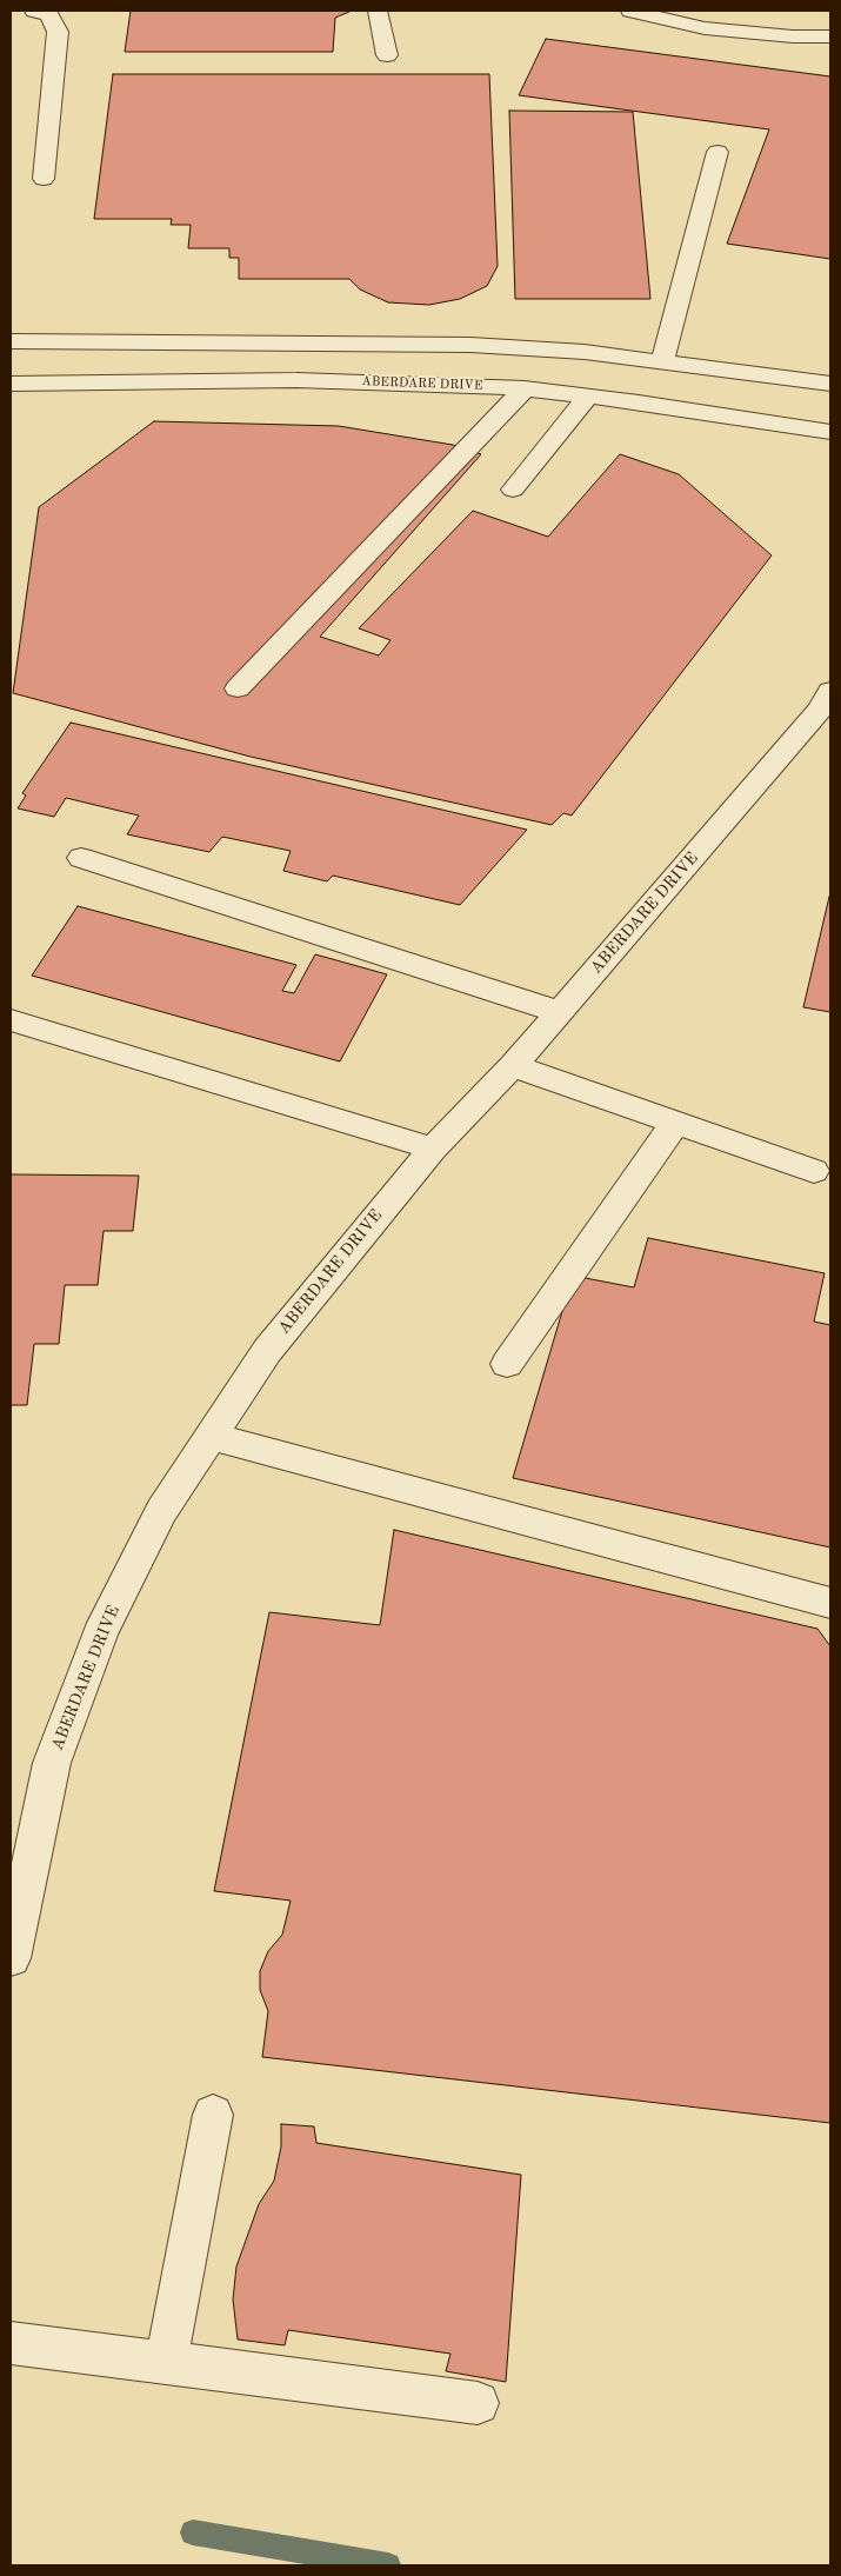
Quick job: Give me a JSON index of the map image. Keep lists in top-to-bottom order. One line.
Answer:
{"streets":{"street":["ABERDARE DRIVE"]}}
